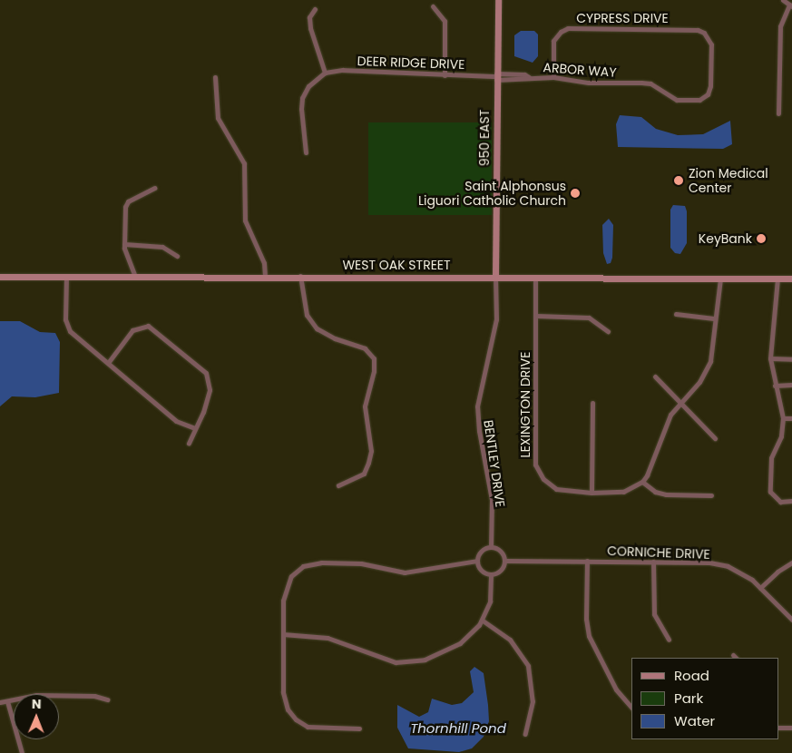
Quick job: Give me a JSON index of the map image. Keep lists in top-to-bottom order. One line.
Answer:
{"streets":{"main road":["950 EAST","WEST OAK STREET"],"street":["CYPRESS DRIVE","DEER RIDGE DRIVE","ARBOR WAY","LEXINGTON DRIVE","BENTLEY DRIVE","CORNICHE DRIVE"]},"crossings":[["CYPRESS DRIVE","ARBOR WAY"],["DEER RIDGE DRIVE","ARBOR WAY"],["DEER RIDGE DRIVE","950 EAST"],["ARBOR WAY","950 EAST"],["950 EAST","WEST OAK STREET"],["950 EAST","BENTLEY DRIVE"],["WEST OAK STREET","LEXINGTON DRIVE"],["WEST OAK STREET","BENTLEY DRIVE"],["BENTLEY DRIVE","CORNICHE DRIVE"]],"water":["Thornhill Pond"],"places":["Zion Medical Center","Saint Alphonsus Liguori Catholic Church","KeyBank"],"legend":["Road","Park","Water"],"north":"top"}
